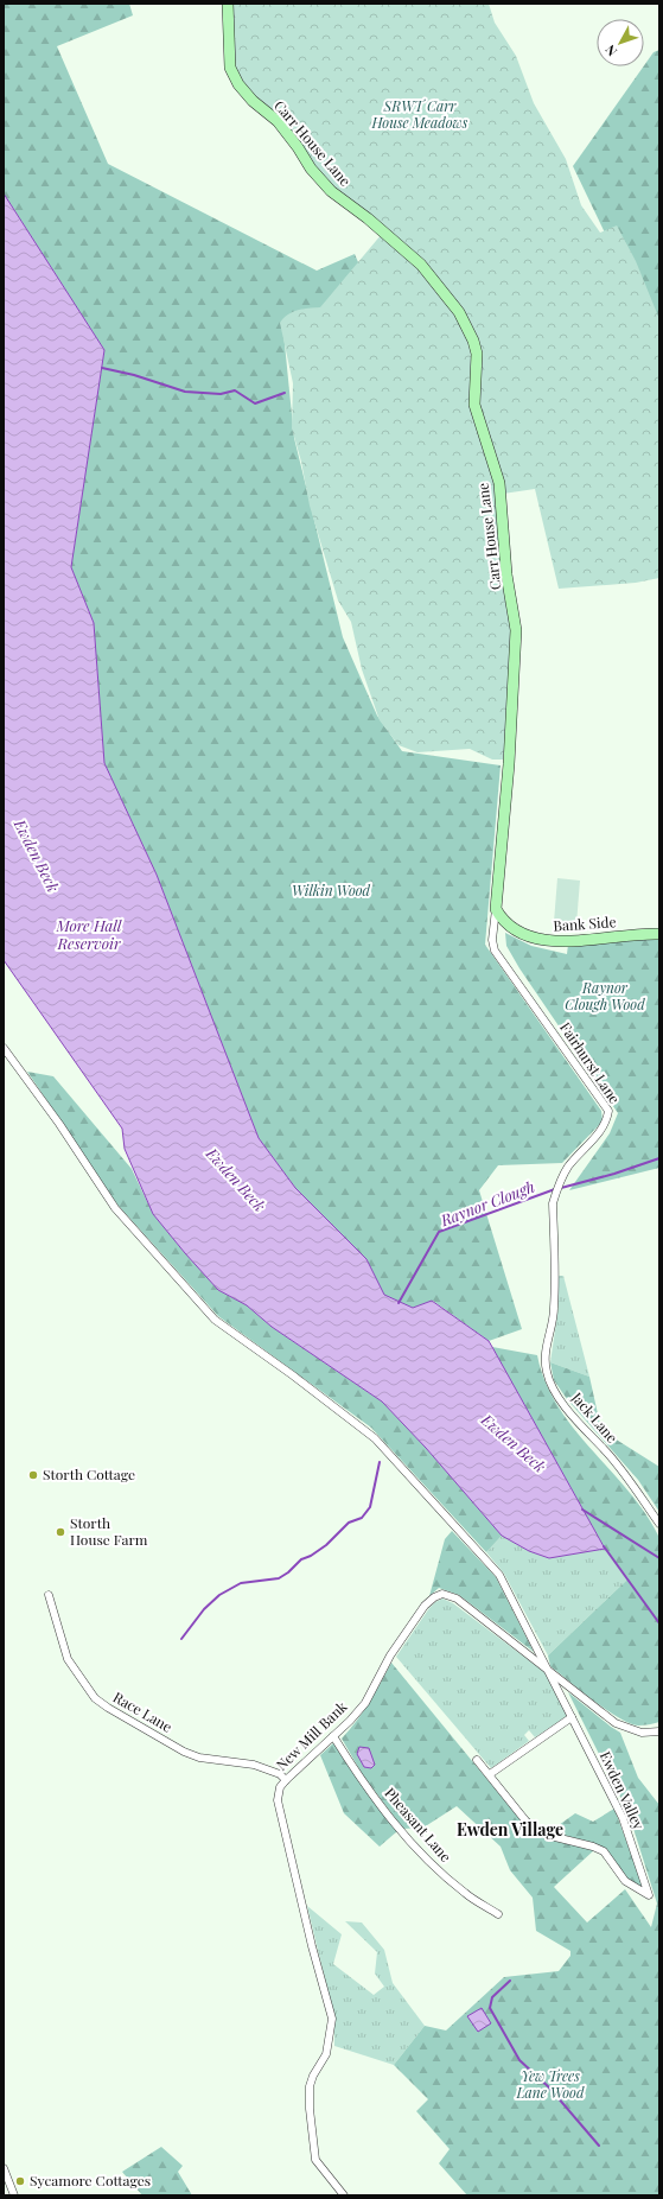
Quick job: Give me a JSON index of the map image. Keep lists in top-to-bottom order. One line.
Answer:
{"streets":{"street":["Carr House Lane","Bank Side","Fairhurst Lane","Jack Lane","Race Lane","New Mill Bank","Ewden Valley","Pheasant Lane"]},"crossings":[["Carr House Lane","Bank Side"],["Carr House Lane","Fairhurst Lane"],["Bank Side","Fairhurst Lane"],["Fairhurst Lane","Jack Lane"],["Race Lane","New Mill Bank"],["New Mill Bank","Ewden Valley"],["New Mill Bank","Pheasant Lane"]],"districts":["Ewden Village"],"water":["Ewden Beck","More Hall Reservoir","Raynor Clough"],"parks":["SRWT Carr House Meadows","Wilkin Wood","Raynor Clough Wood","Yew Trees Lane Wood"],"places":["Storth Cottage","Storth House Farm","Sycamore Cottages"],"north":"bottom left"}
